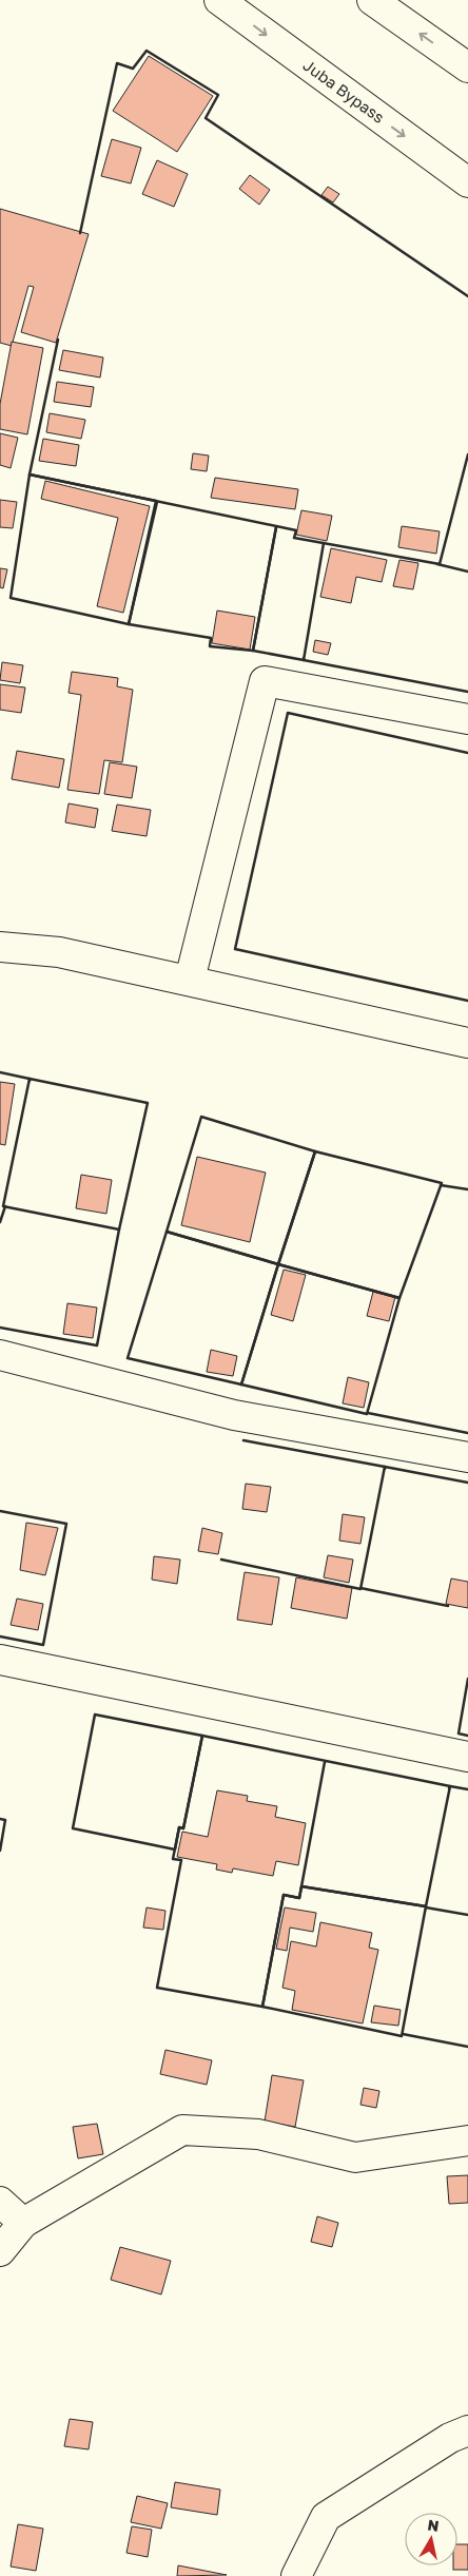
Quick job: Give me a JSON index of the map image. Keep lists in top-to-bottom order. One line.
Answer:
{"streets":{"street":["Juba Bypass"]},"north":"top"}
